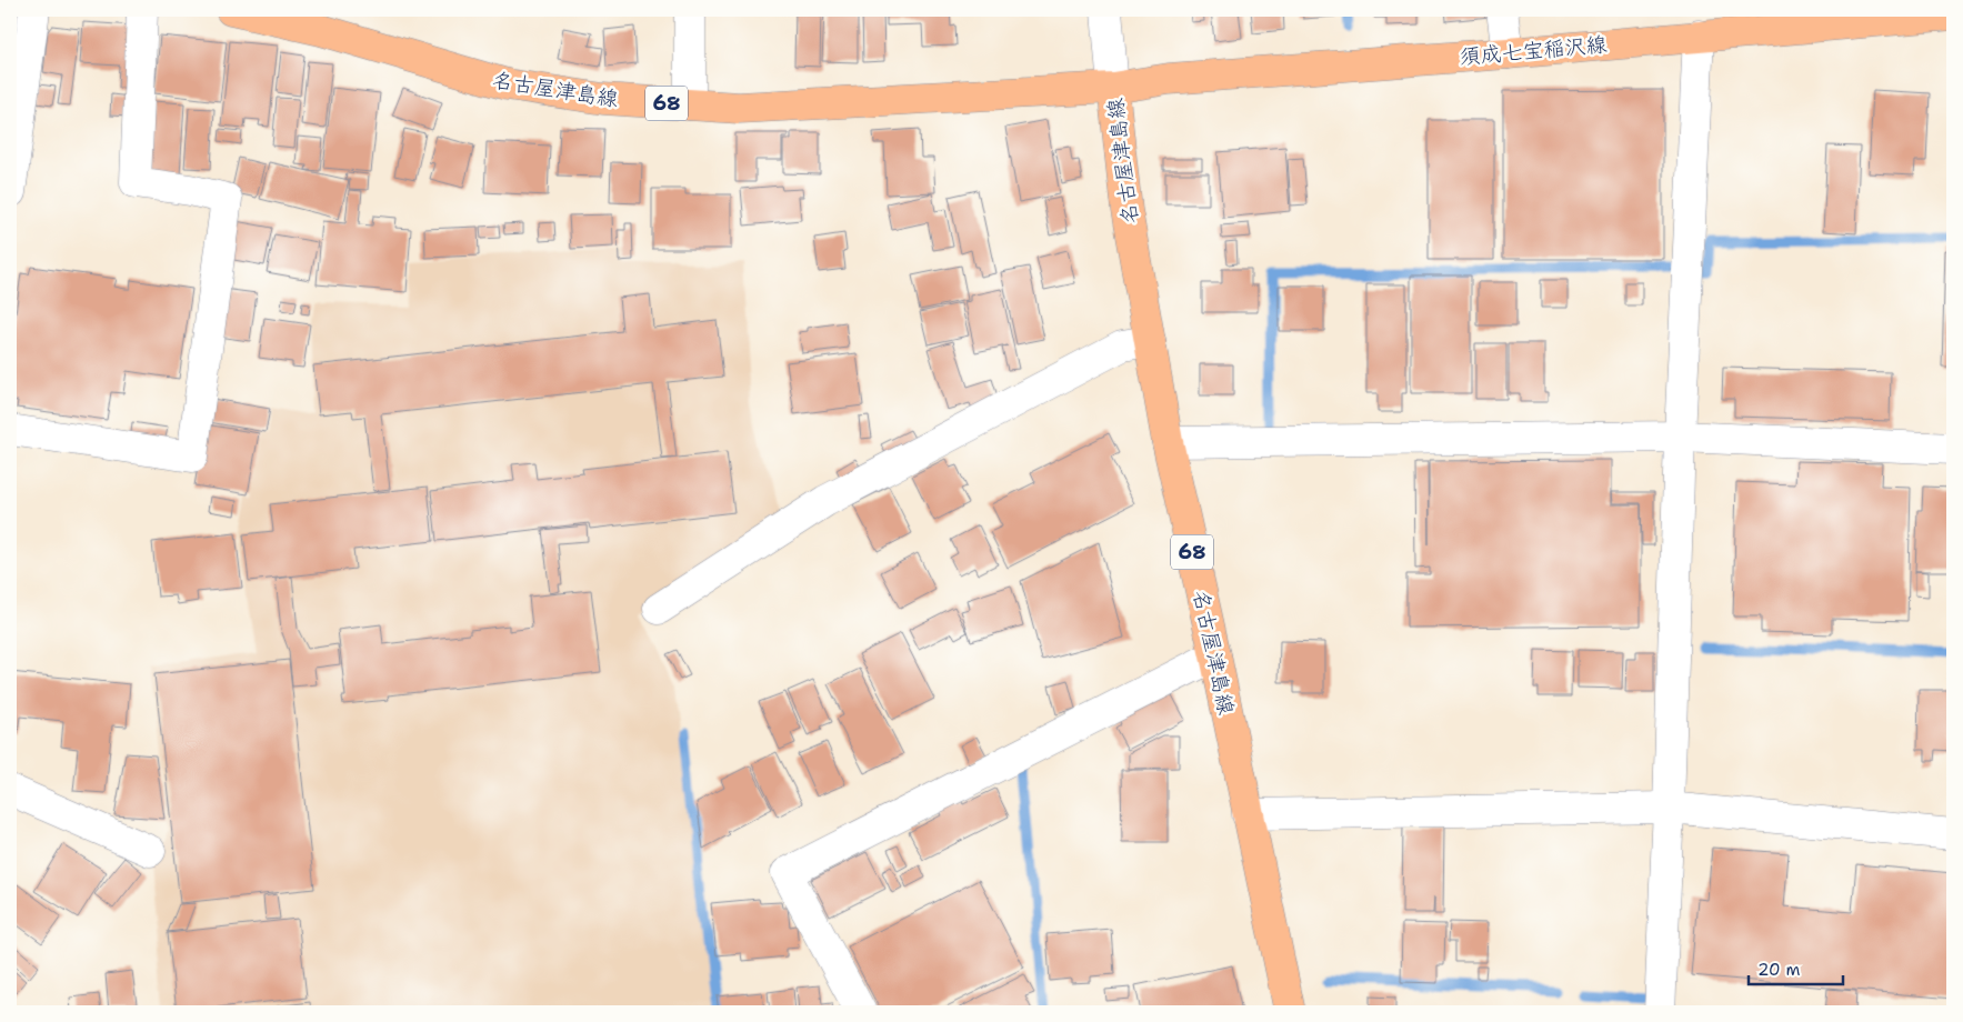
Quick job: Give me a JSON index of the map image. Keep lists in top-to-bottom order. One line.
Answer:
{"streets":{"main road":["須成七宝稲沢線","名古屋津島線","68"]},"crossings":[["須成七宝稲沢線","名古屋津島線"]],"scale_bar":"20 m"}
